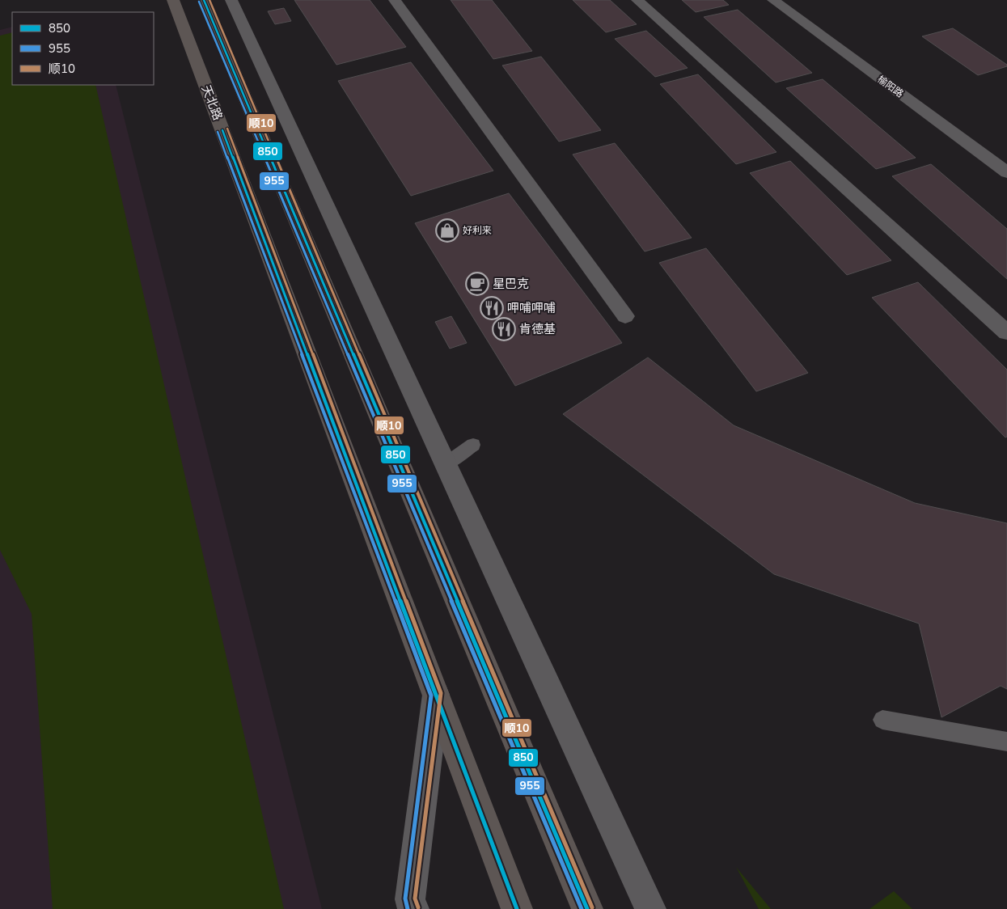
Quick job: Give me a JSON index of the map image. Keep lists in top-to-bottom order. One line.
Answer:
{"streets":{"main road":["天北路"],"street":["榆阳路"]},"places":{"shop":["好利来"],"cafe":["星巴克"],"restaurant":["呷哺呷哺","肯德基"]},"lines":["transit line 850","transit line 顺10","transit line 955"],"legend":["850","955","顺10"]}
